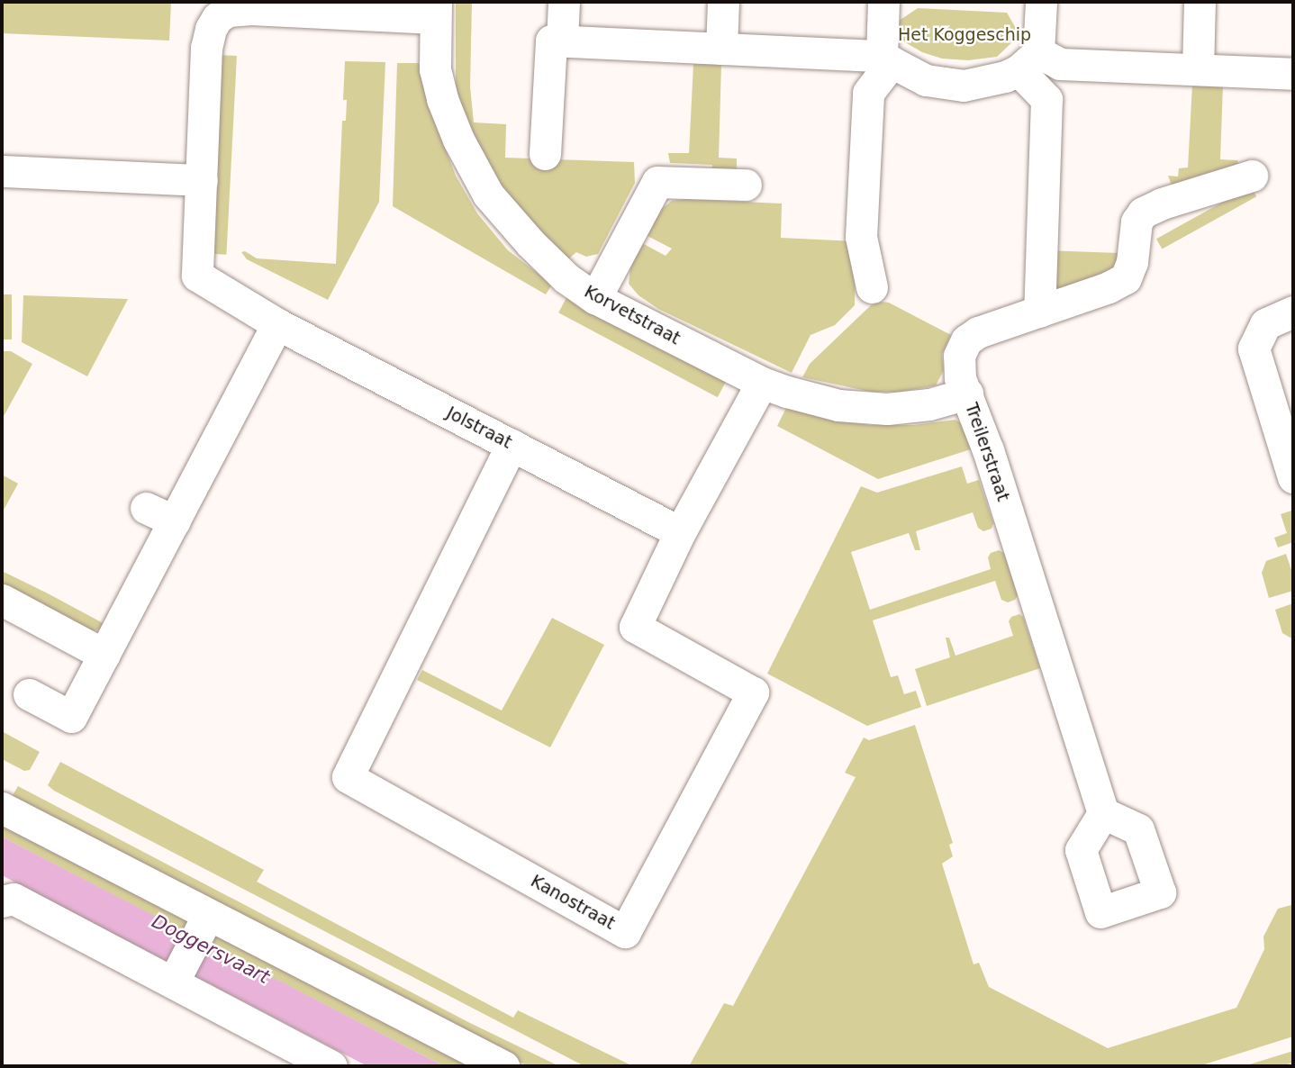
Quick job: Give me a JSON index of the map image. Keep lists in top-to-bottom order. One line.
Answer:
{"streets":{"street":["Korvetstraat","Jolstraat","Treilerstraat","Kanostraat"]},"crossings":[["Korvetstraat","Jolstraat"],["Korvetstraat","Treilerstraat"],["Korvetstraat","Kanostraat"],["Jolstraat","Kanostraat"]],"water":["Doggersvaart"],"parks":["Het Koggeschip"]}
